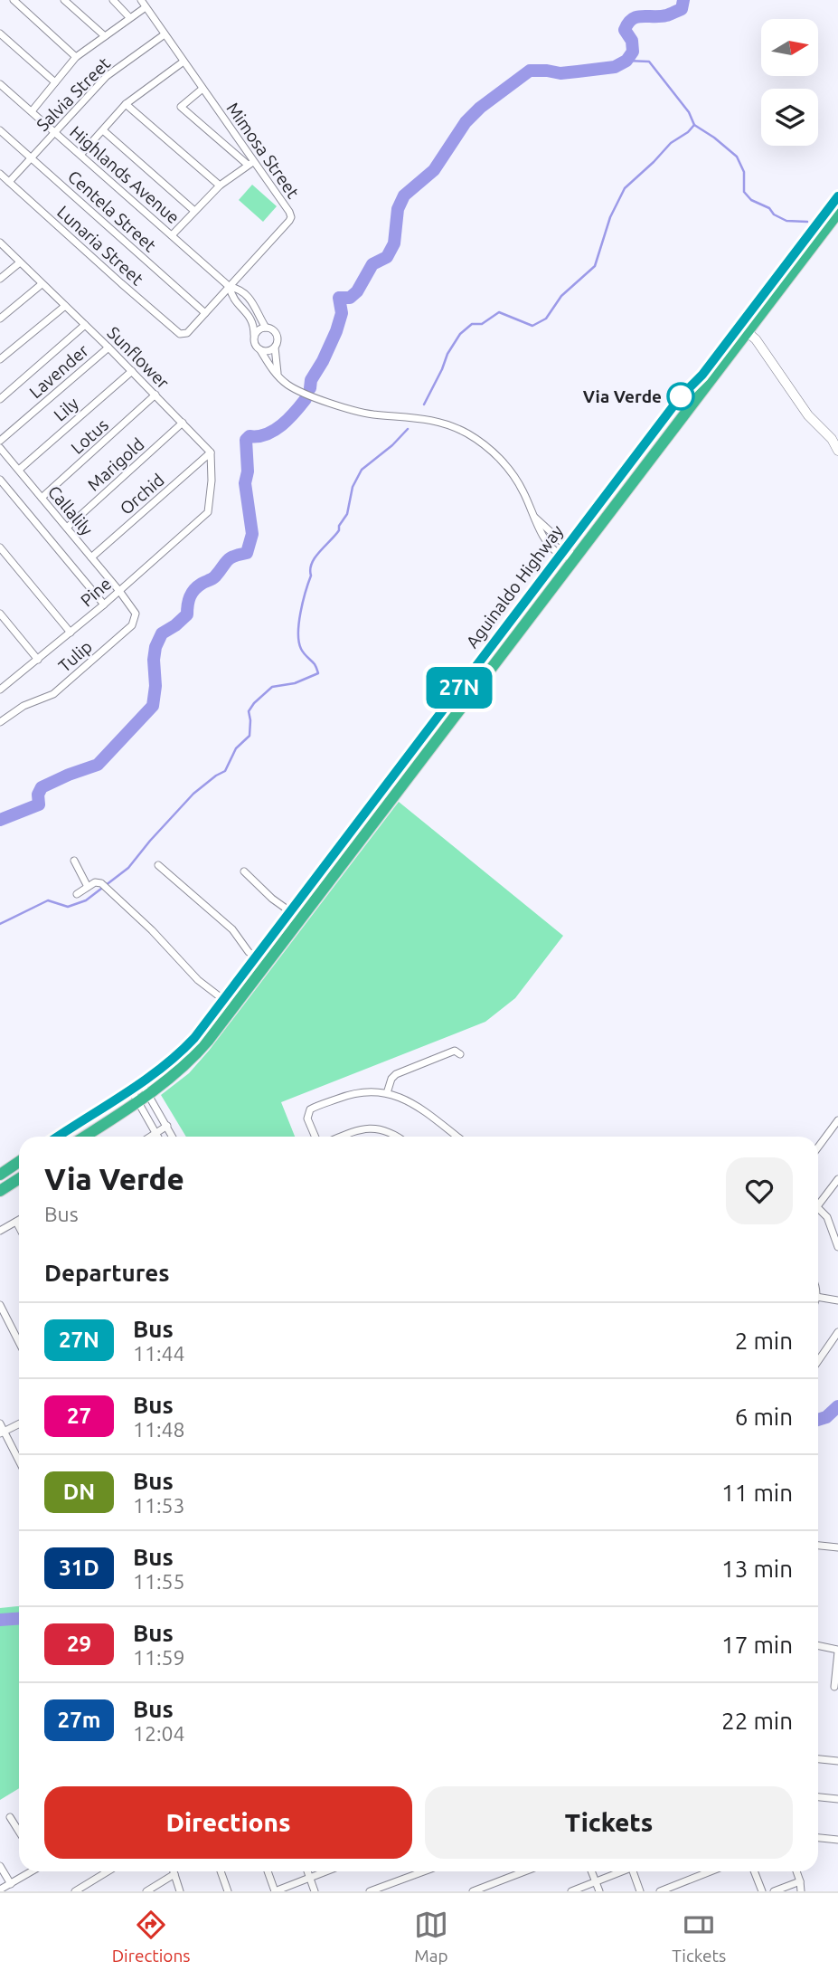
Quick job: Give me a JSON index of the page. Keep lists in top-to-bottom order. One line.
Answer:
{"streets":{"highway":["Aguinaldo Highway"],"street":["Salvia Street","Mimosa Street","Highlands Avenue","Centela Street","Lunaria Street","Sunflower","Lavender","Lily","Lotus","Marigold","Orchid","Callalily","Pine","Tulip"]},"crossings":[["Salvia Street","Mimosa Street"],["Salvia Street","Highlands Avenue"],["Salvia Street","Centela Street"],["Salvia Street","Lunaria Street"],["Mimosa Street","Highlands Avenue"],["Mimosa Street","Centela Street"],["Mimosa Street","Lunaria Street"],["Sunflower","Lavender"],["Sunflower","Lily"],["Sunflower","Lotus"],["Sunflower","Marigold"],["Sunflower","Orchid"],["Sunflower","Pine"],["Lily","Callalily"],["Lotus","Callalily"],["Marigold","Callalily"],["Orchid","Callalily"],["Orchid","Pine"],["Callalily","Pine"],["Callalily","Tulip"],["Pine","Tulip"]],"places":["Via Verde"],"lines":["bus line 27N"],"north":"right","page":{"on_map":"27N","heading":[["Via Verde","Bus"],"Departures"],"list":[{"mark":"27N","name":"Bus","note":"11:44","value":"2 min"},{"mark":"27","name":"Bus","note":"11:48","value":"6 min"},{"mark":"DN","name":"Bus","note":"11:53","value":"11 min"},{"mark":"31D","name":"Bus","note":"11:55","value":"13 min"},{"mark":"29","name":"Bus","note":"11:59","value":"17 min"},{"mark":"27m","name":"Bus","note":"12:04","value":"22 min"}],"buttons":["Directions","Tickets"],"tabs":["Directions","Map","Tickets"]}}
